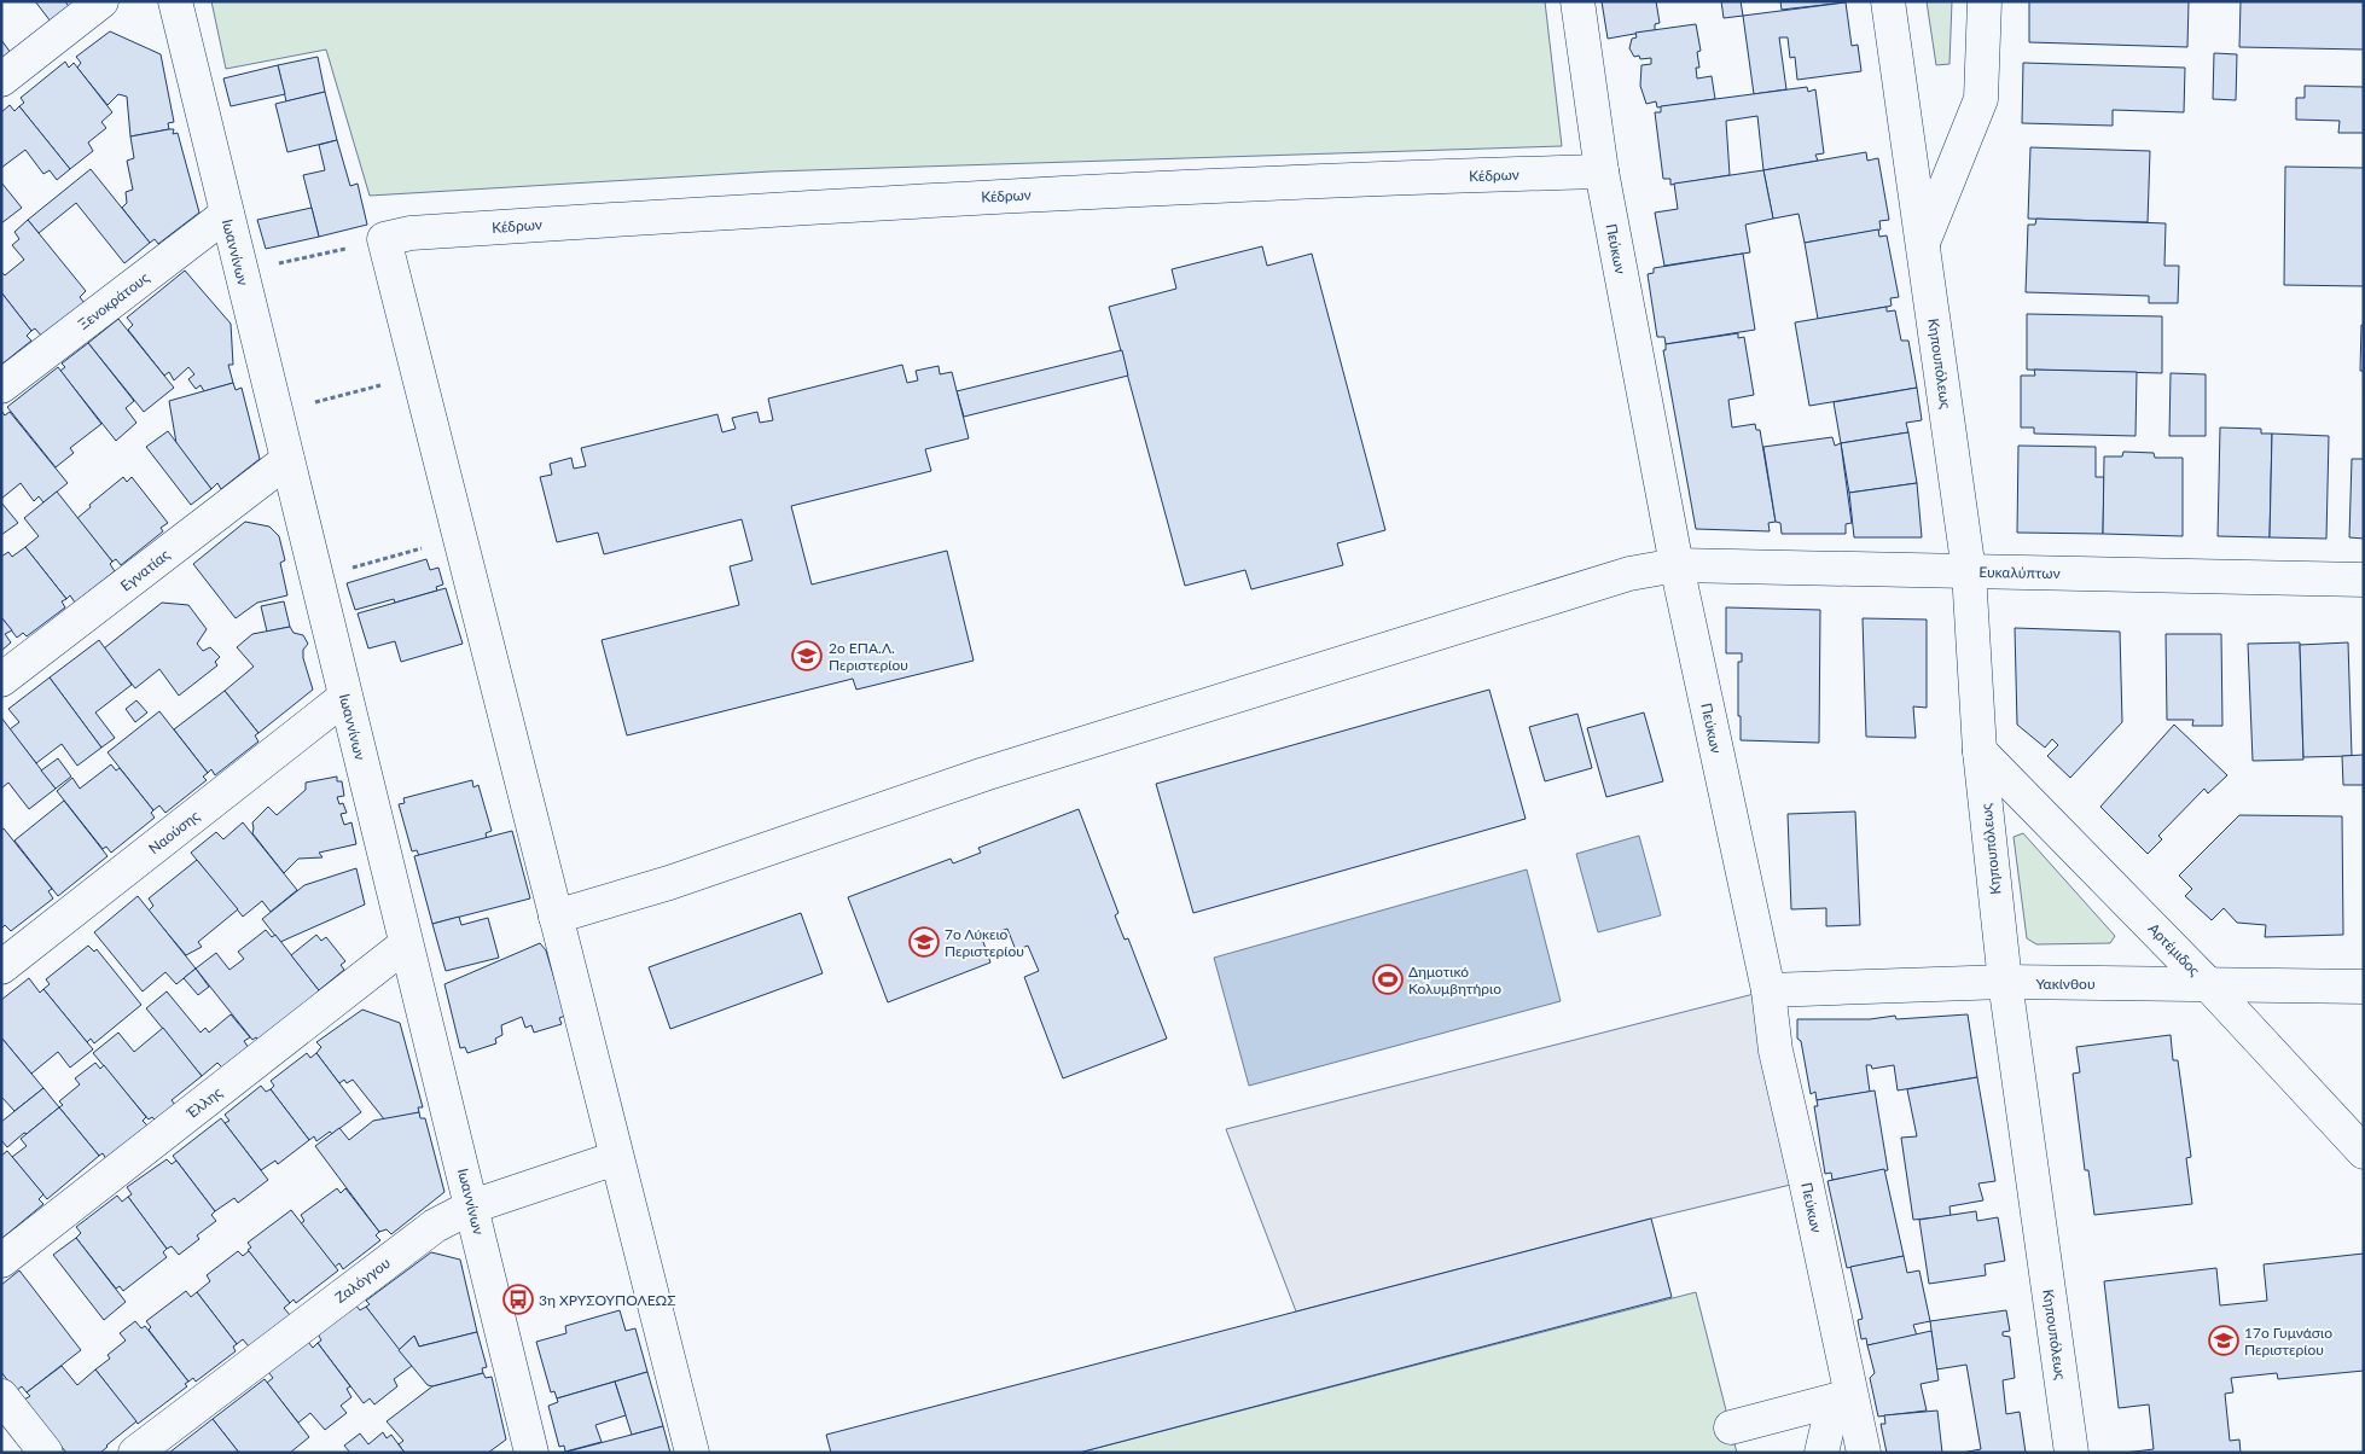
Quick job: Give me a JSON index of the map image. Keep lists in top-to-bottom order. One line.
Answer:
{"streets":{"street":["Κέδρων","Πεύκων","Ιωαννίνων","Ξενοκράτους","Κηπουπόλεως","Εγνατίας","Ευκαλύπτων","Ναούσης","Αρτέμιδος","Υακίνθου","Έλλης","Ζαλόγγου"]},"crossings":[["Κέδρων","Πεύκων"],["Πεύκων","Ευκαλύπτων"],["Πεύκων","Υακίνθου"],["Ιωαννίνων","Ξενοκράτους"],["Ιωαννίνων","Εγνατίας"],["Ιωαννίνων","Ναούσης"],["Ιωαννίνων","Έλλης"],["Ιωαννίνων","Ζαλόγγου"],["Κηπουπόλεως","Ευκαλύπτων"],["Κηπουπόλεως","Αρτέμιδος"],["Κηπουπόλεως","Υακίνθου"],["Αρτέμιδος","Υακίνθου"]],"places":{"school or university":["2ο ΕΠΑ.Λ. Περιστερίου","7ο Λύκειο Περιστερίου","17ο Γυμνάσιο Περιστερίου"],"sports":["Δημοτικό Κολυμβητήριο"],"bus stop":["3η ΧΡΥΣΟΥΠΟΛΕΩΣ"]}}
